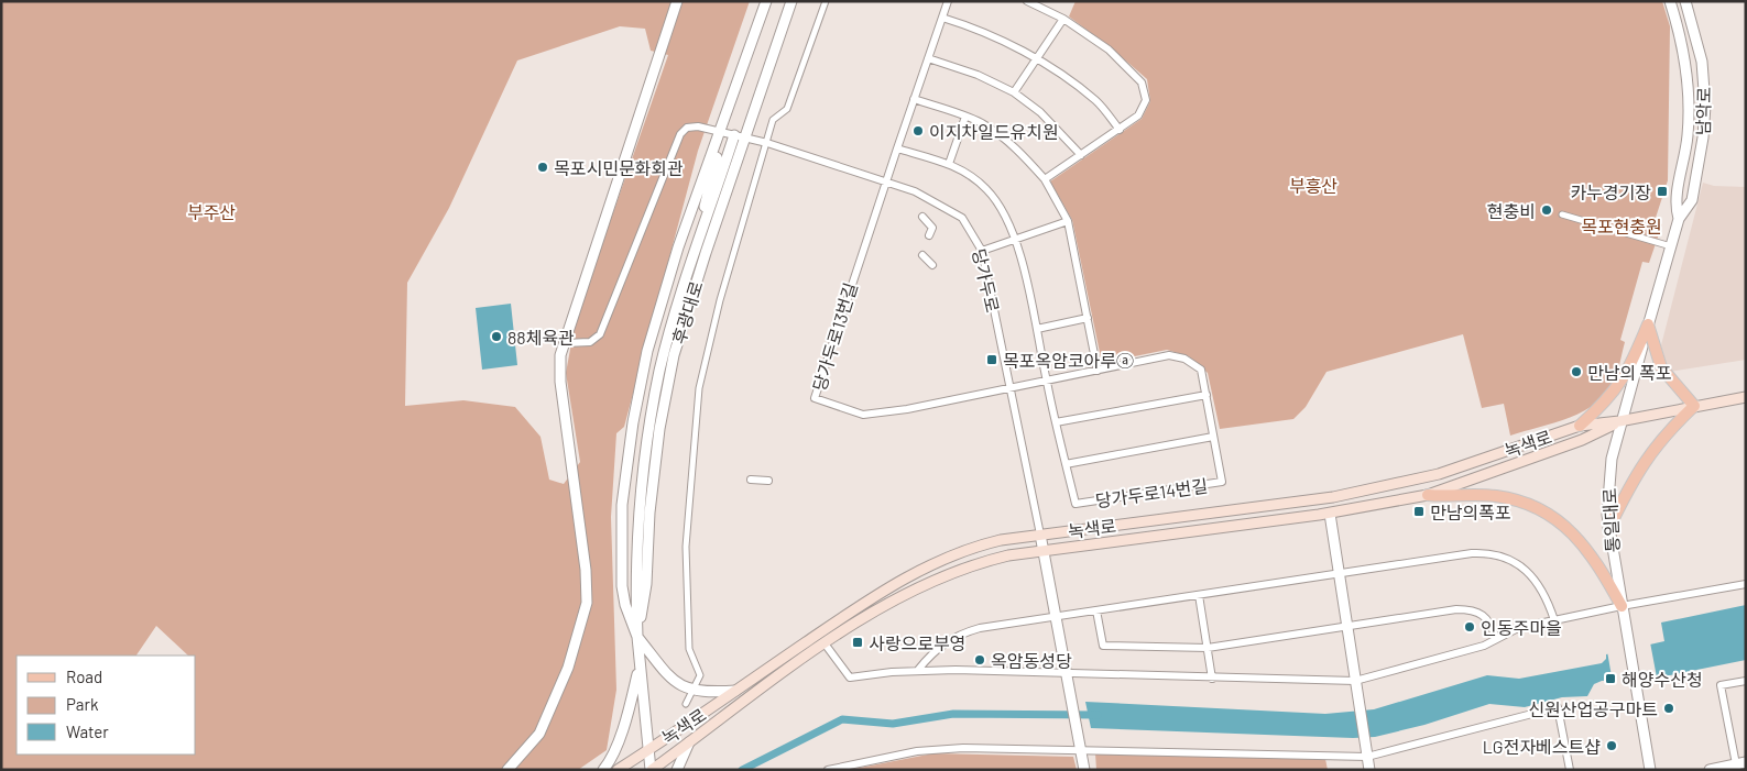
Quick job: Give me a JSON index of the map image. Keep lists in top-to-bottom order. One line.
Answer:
{"streets":{"main road":["녹색로"],"street":["남악로","당가두로","후광대로","당가두로13번길","당가두로14번길","통일대로"]},"crossings":[["남악로","녹색로"],["남악로","통일대로"],["당가두로","후광대로"],["당가두로","당가두로13번길"],["당가두로","녹색로"],["후광대로","녹색로"],["녹색로","통일대로"]],"parks":["부흥산","부주산","목포현충원"],"places":{"other":["이지차일드유치원","목포시민문화회관","현충비","88체육관","만남의 폭포","인동주마을","옥암동성당","신원산업공구마트","LG전자베스트샵"],"transit":["카누경기장","목포옥암코아루ⓐ","만남의폭포","사랑으로부영","해양수산청"]},"legend":["Road","Park","Water"]}
